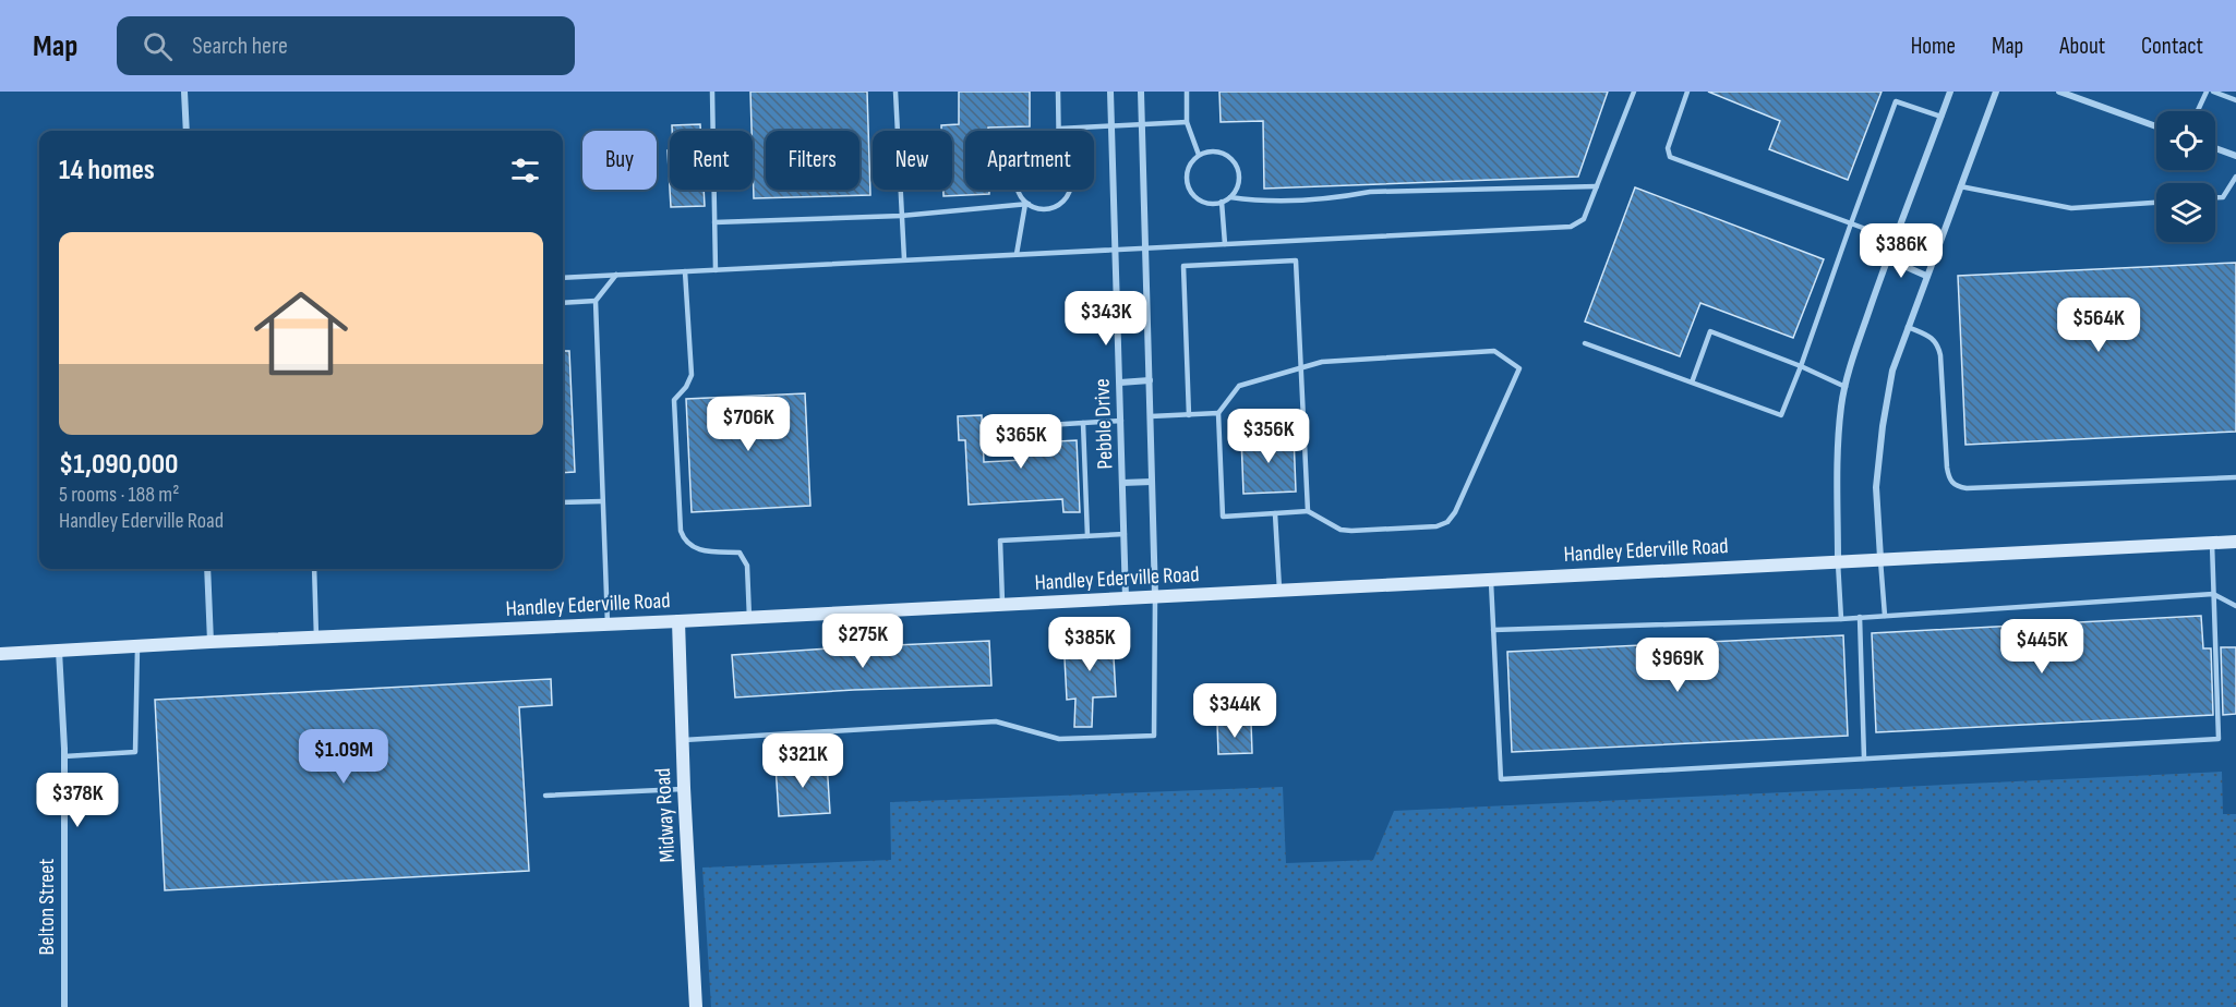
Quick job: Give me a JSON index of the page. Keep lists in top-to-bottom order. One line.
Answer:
{"streets":{"main road":["Handley Ederville Road","Midway Road"],"street":["Pebble Drive","Belton Street"]},"crossings":[["Pebble Drive","Handley Ederville Road"],["Handley Ederville Road","Midway Road"],["Handley Ederville Road","Belton Street"]],"page":{"header":"Map","search":"Search here","nav":["Home","Map","About","Contact"],"chip":["Buy","Rent","Filters","New","Apartment"],"heading":"14 homes","list":[{"name":"$1,090,000","note":"5 rooms · 188 m² · Handley Ederville Road"}],"price":["$386K","$343K","$564K","$706K","$356K","$365K","$275K","$385K","$445K","$969K","$344K","$1.09M","$321K","$378K"]}}
